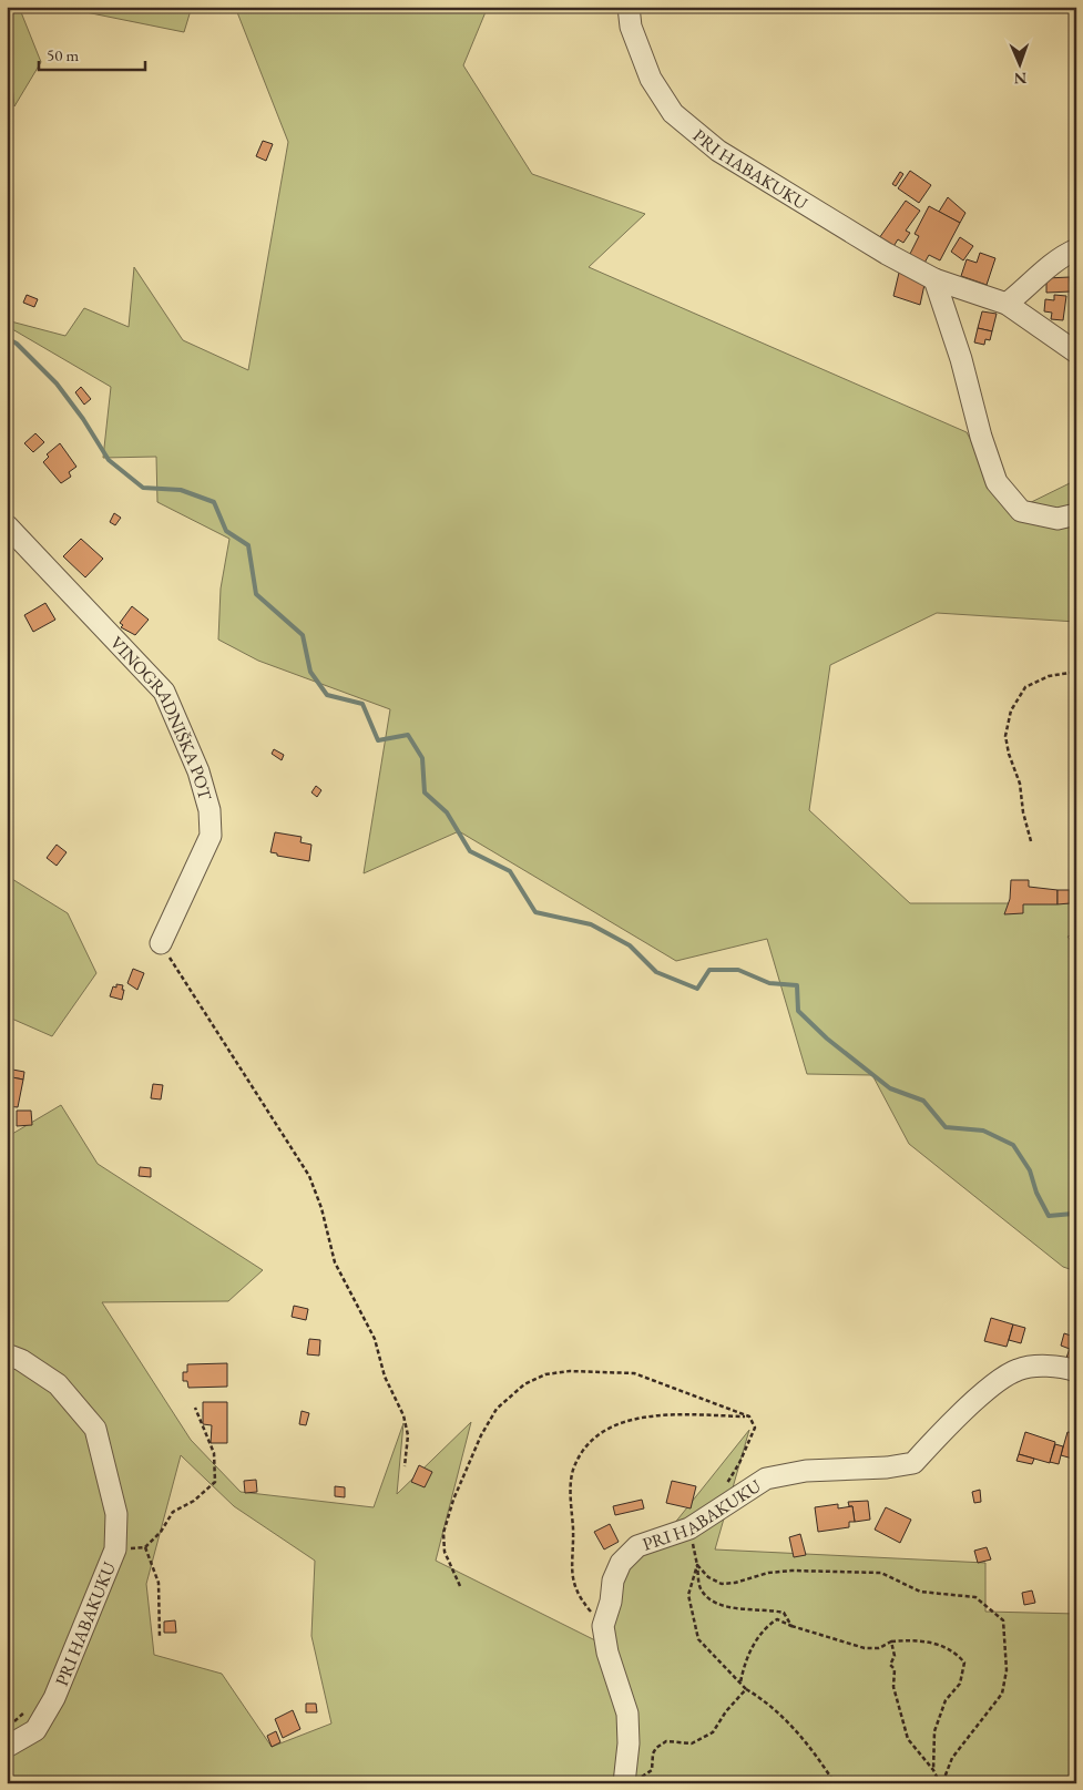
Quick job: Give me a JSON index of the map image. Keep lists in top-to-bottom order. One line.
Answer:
{"streets":{"street":["PRI HABAKUKU","VINOGRADNIŠKA POT"]},"scale_bar":"50 m","north":"bottom"}
